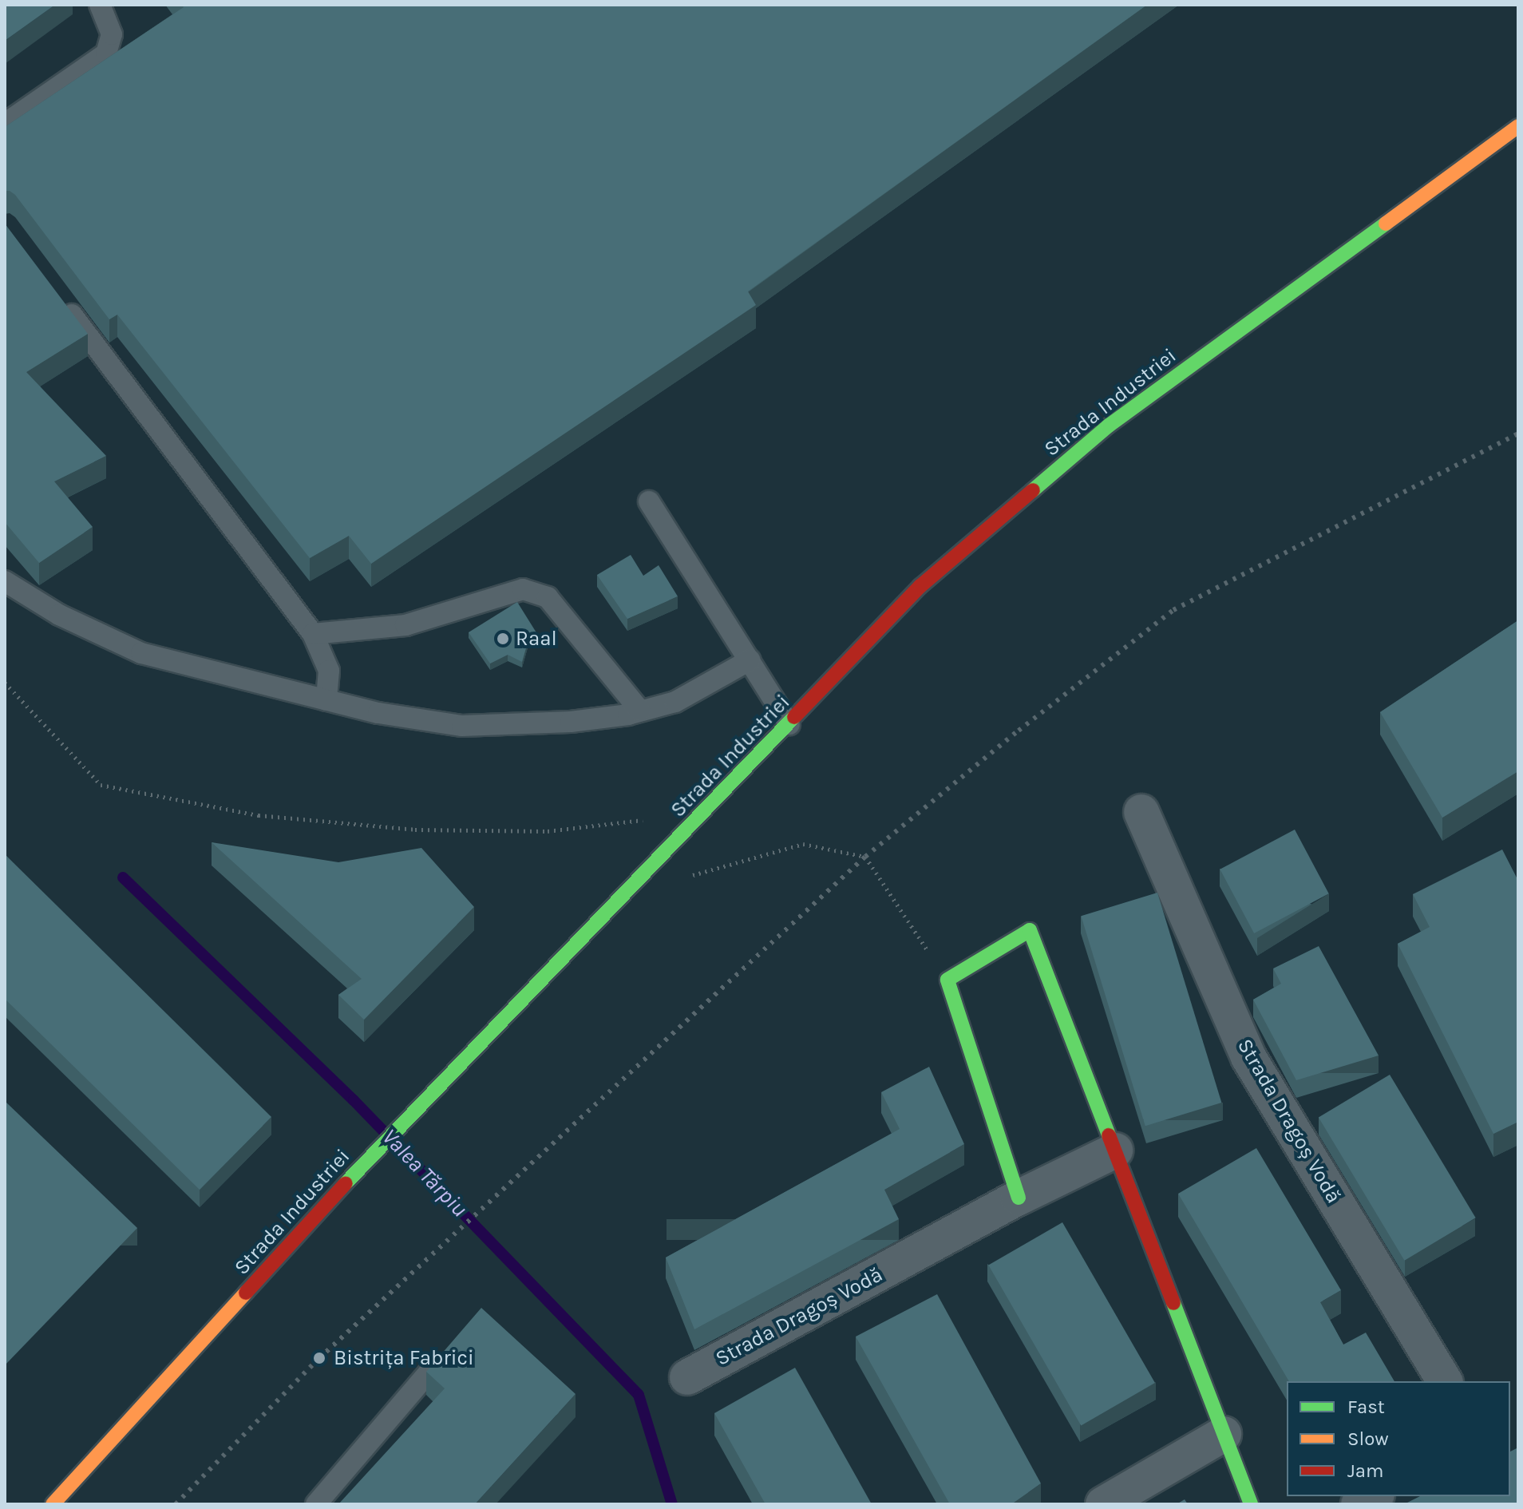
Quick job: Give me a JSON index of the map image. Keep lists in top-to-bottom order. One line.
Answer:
{"streets":{"street":["Strada Industriei","Strada Dragoș Vodă"]},"water":["Valea Tărpiu"],"places":["Raal","Bistrița Fabrici"],"legend":["Fast","Slow","Jam"]}
